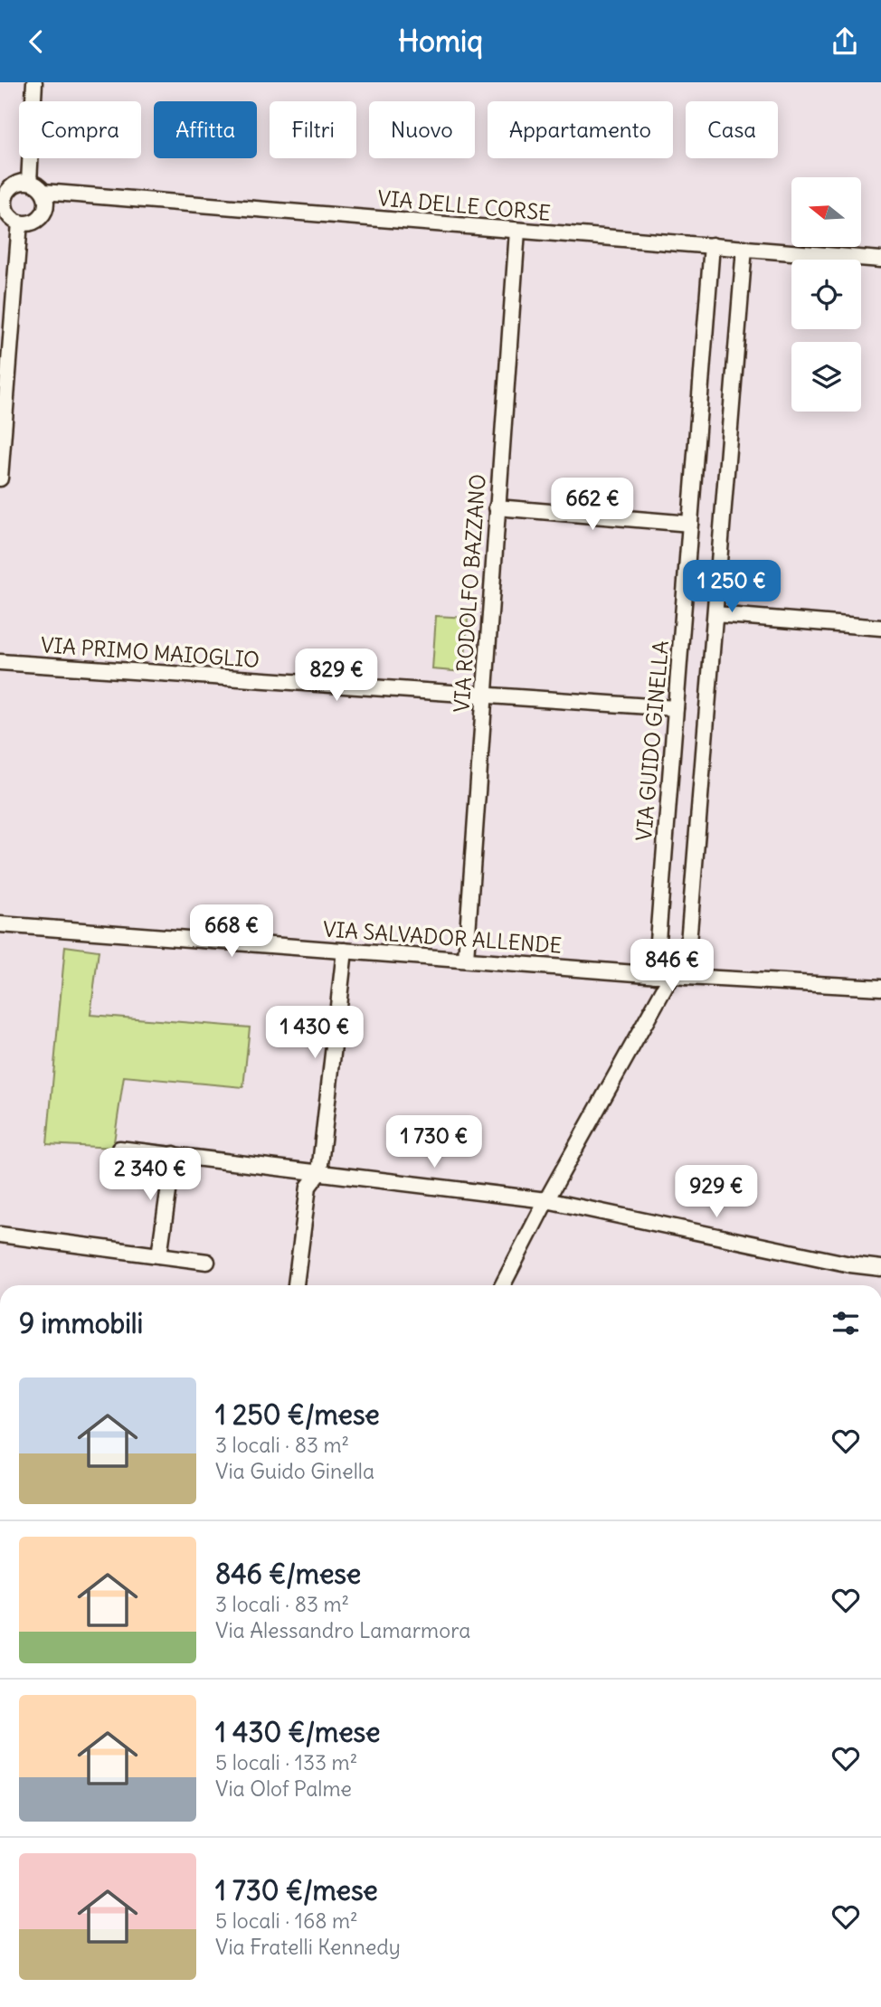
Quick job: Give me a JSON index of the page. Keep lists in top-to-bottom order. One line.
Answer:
{"streets":{"street":["VIA DELLE CORSE","VIA RODOLFO BAZZANO","VIA PRIMO MAIOGLIO","VIA GUIDO GINELLA","VIA SALVADOR ALLENDE"]},"crossings":[["VIA DELLE CORSE","VIA RODOLFO BAZZANO"],["VIA DELLE CORSE","VIA GUIDO GINELLA"],["VIA RODOLFO BAZZANO","VIA PRIMO MAIOGLIO"],["VIA RODOLFO BAZZANO","VIA SALVADOR ALLENDE"],["VIA PRIMO MAIOGLIO","VIA GUIDO GINELLA"],["VIA GUIDO GINELLA","VIA SALVADOR ALLENDE"]],"north":"left","page":{"header":"Homiq","chip":["Compra","Affitta","Filtri","Nuovo","Appartamento","Casa"],"price":["662 €","1 250 €","829 €","668 €","846 €","1 430 €","1 730 €","2 340 €","929 €"],"heading":"9 immobili","list":[{"name":"1 250 €/mese","note":"3 locali · 83 m² · Via Guido Ginella"},{"name":"846 €/mese","note":"3 locali · 83 m² · Via Alessandro Lamarmora"},{"name":"1 430 €/mese","note":"5 locali · 133 m² · Via Olof Palme"},{"name":"1 730 €/mese","note":"5 locali · 168 m² · Via Fratelli Kennedy"}]}}
